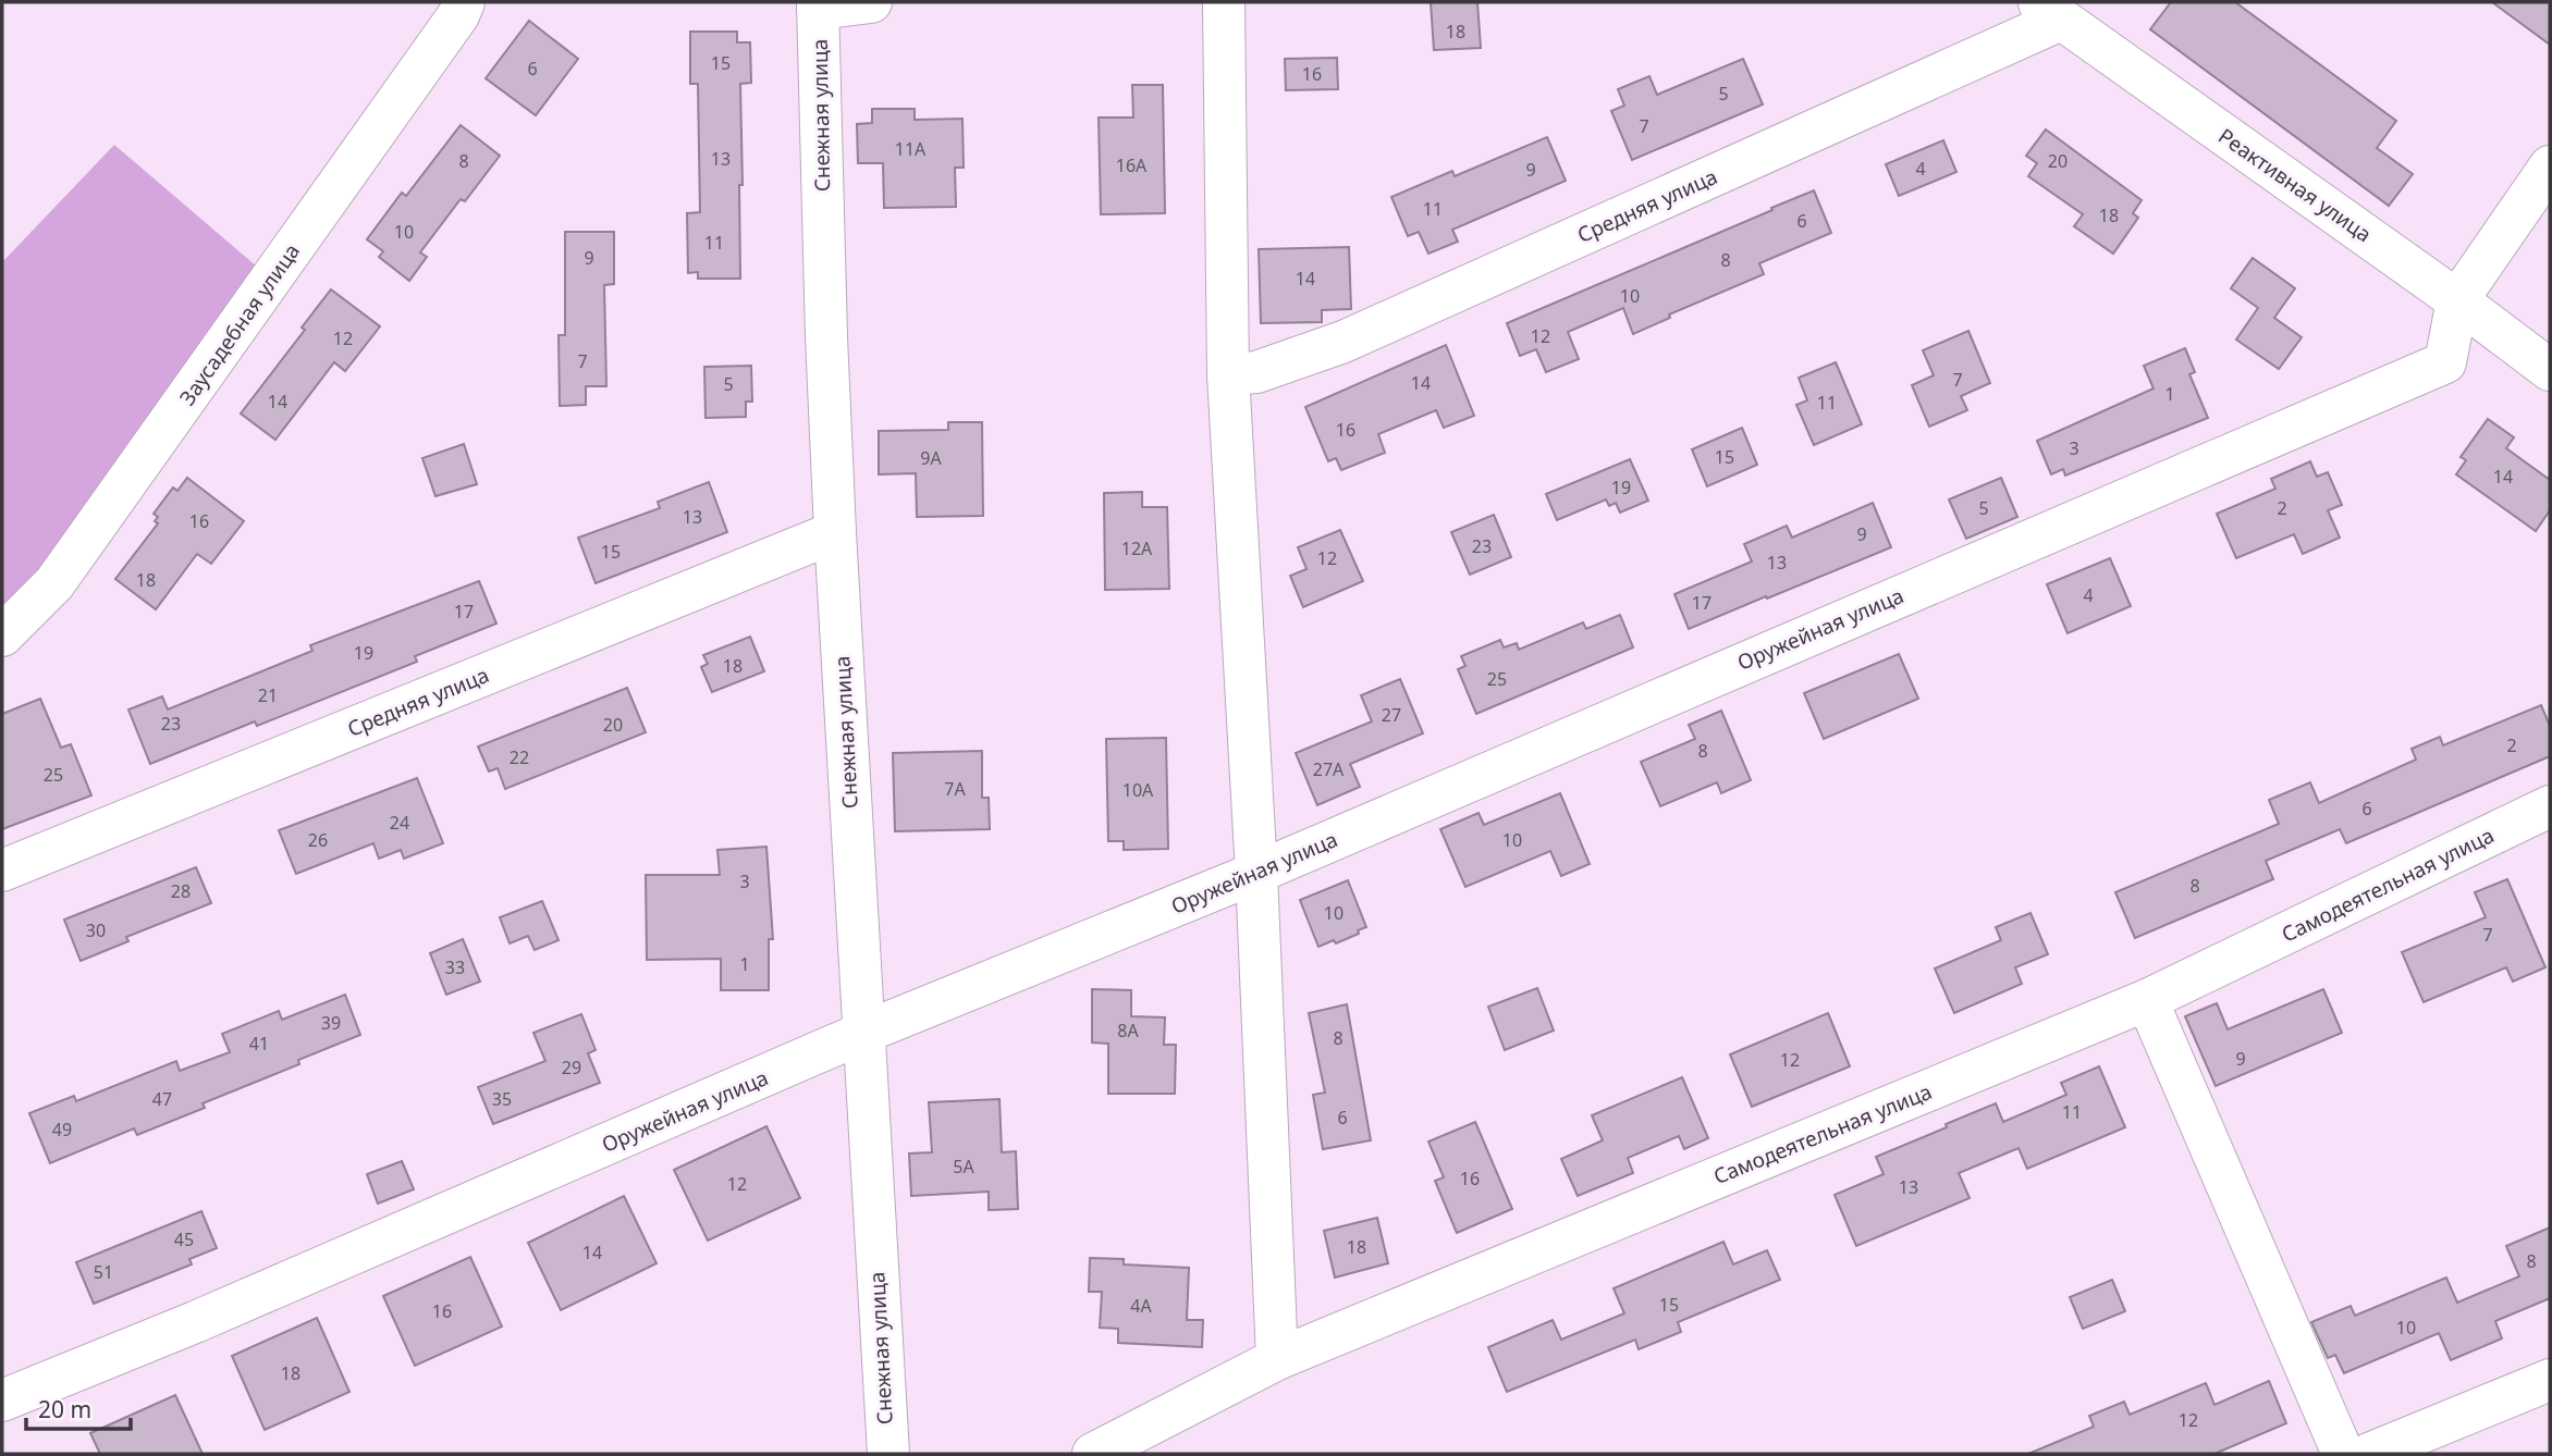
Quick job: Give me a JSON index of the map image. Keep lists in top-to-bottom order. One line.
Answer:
{"streets":{"street":["Снежная улица","Реактивная улица","Средняя улица","Заусадебная улица","Оружейная улица","Самодеятельная улица"]},"crossings":[["Снежная улица","Средняя улица"],["Снежная улица","Оружейная улица"],["Реактивная улица","Средняя улица"],["Реактивная улица","Оружейная улица"]],"house_numbers":["18","15","6","16","5","7","11А","13","8","20","16А","4","9","11","18","6","10","11","9","8","14","10","12","12","7","7","14","5","1","14","11","16","3","15","9А","14","19","5","2","13","16","9","23","12А","15","12","13","18","4","17","17","19","18","25","21","27","23","20","2","8","22","27А","25","7А","10А","6","24","26","10","3","8","28","10","30","7","1","33","39","8А","8","41","9","12","29","47","35","11","6","49","5А","16","12","13","45","18","14","8","51","15","4А","16","10","18","12"],"scale_bar":"20 m"}
